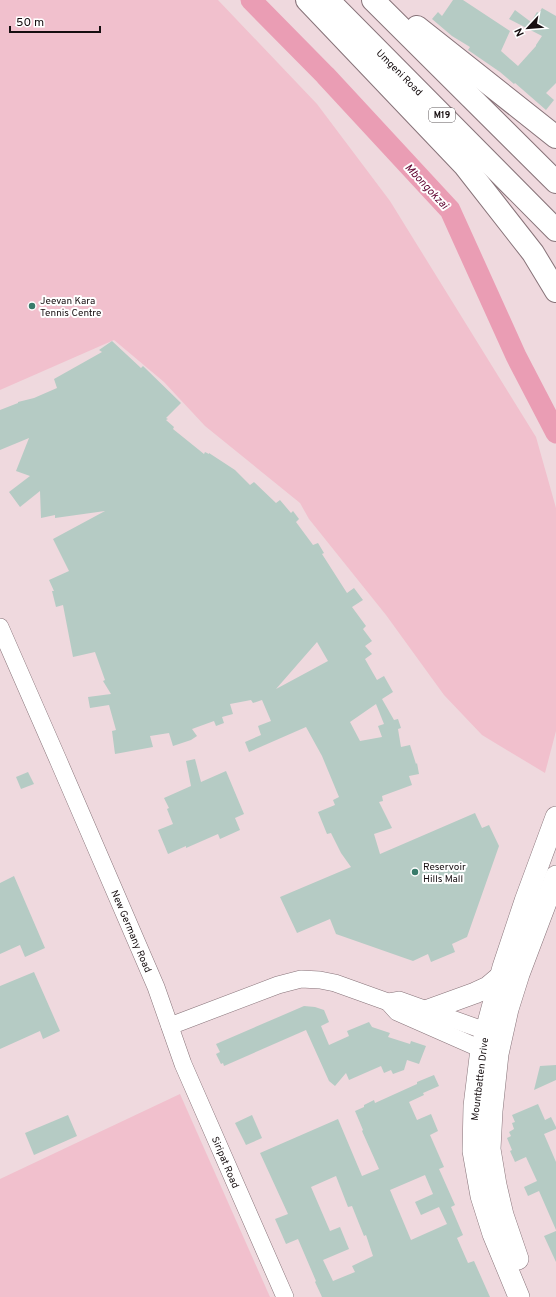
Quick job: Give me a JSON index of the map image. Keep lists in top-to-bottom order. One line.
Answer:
{"streets":{"highway":["Umgeni Road","M19"],"main road":["Mountbatten Drive"],"street":["New Germany Road","Siripat Road"]},"crossings":[["New Germany Road","Siripat Road"]],"water":["Mbongokzai"],"places":["Jeevan Kara Tennis Centre","Reservoir Hills Mall"],"scale_bar":"50 m","north":"bottom left"}
